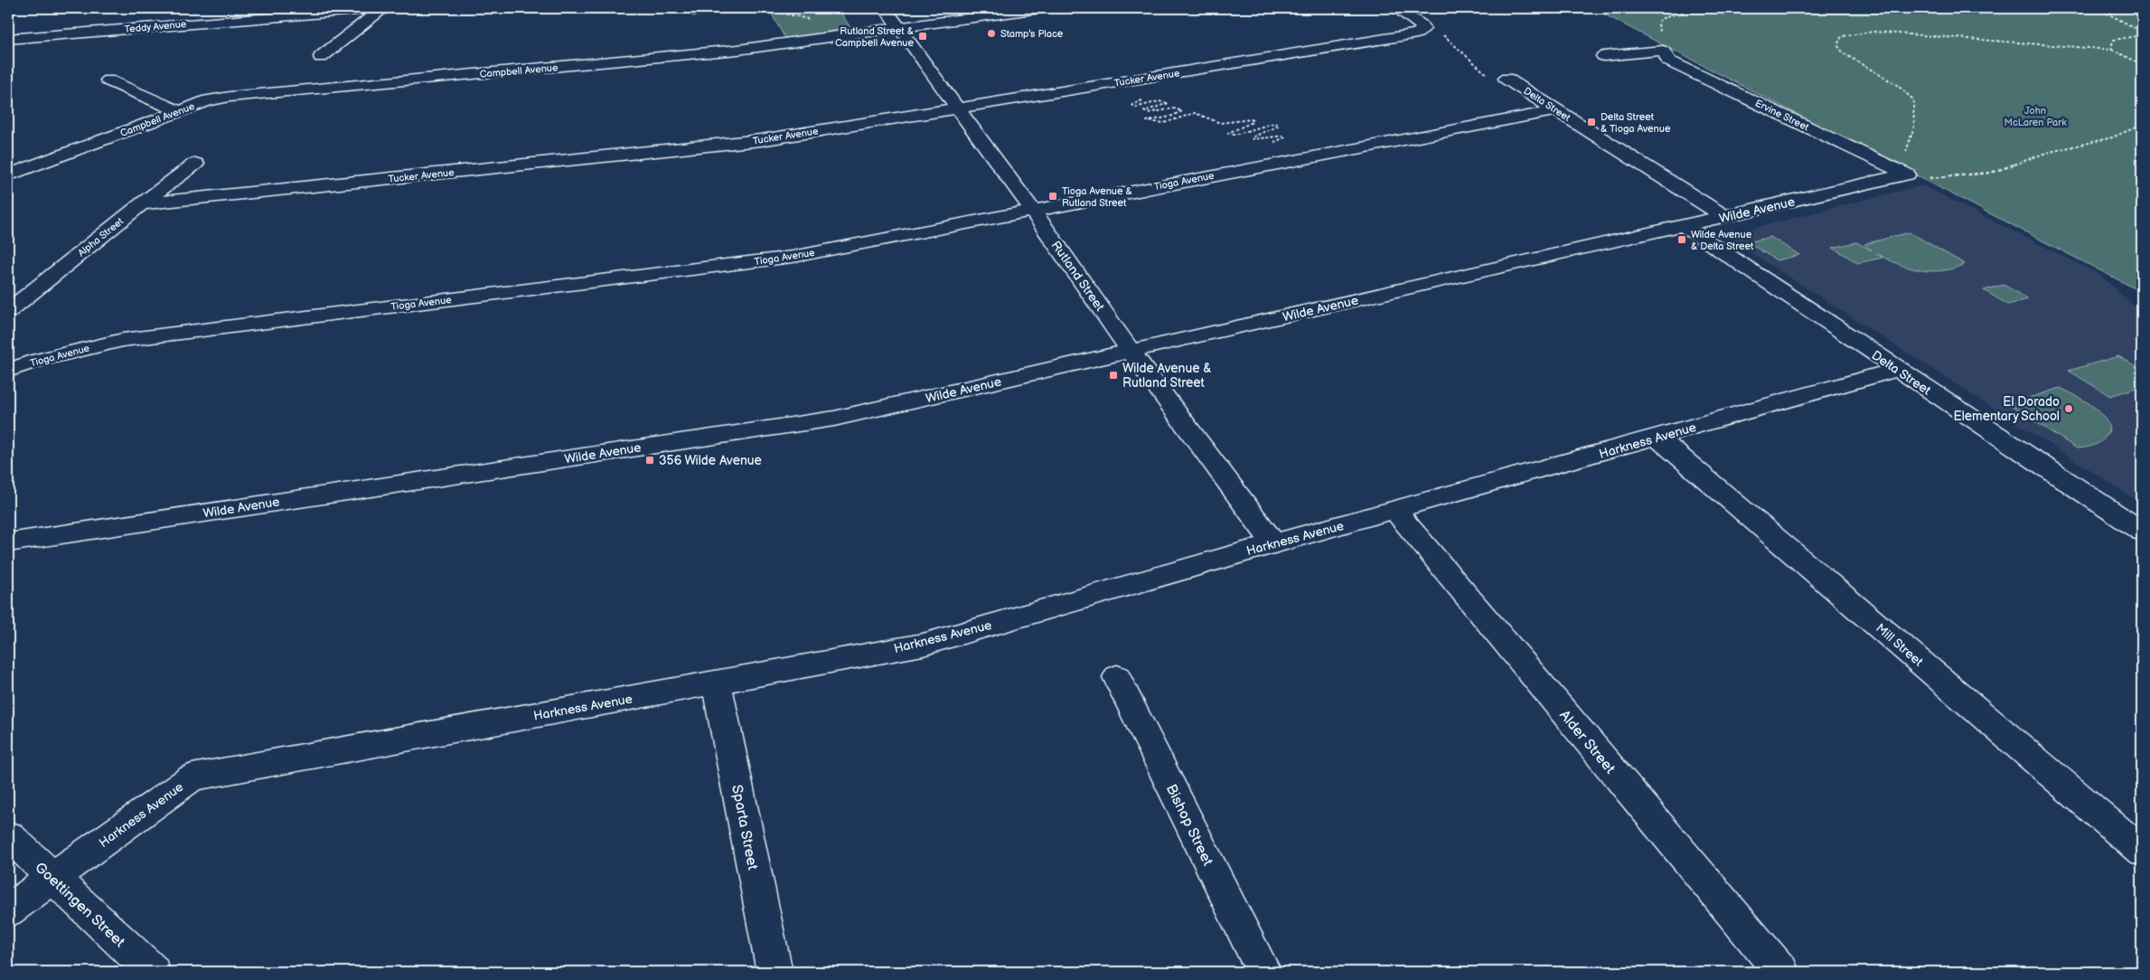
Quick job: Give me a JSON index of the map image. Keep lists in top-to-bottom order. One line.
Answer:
{"streets":{"street":["Teddy Avenue","Campbell Avenue","Tucker Avenue","Delta Street","Ervine Street","Tioga Avenue","Wilde Avenue","Alpha Street","Rutland Street","Harkness Avenue","Mill Street","Alder Street","Bishop Street","Sparta Street","Goettingen Street"]},"crossings":[["Campbell Avenue","Rutland Street"],["Tucker Avenue","Alpha Street"],["Tucker Avenue","Rutland Street"],["Delta Street","Tioga Avenue"],["Delta Street","Wilde Avenue"],["Delta Street","Harkness Avenue"],["Ervine Street","Wilde Avenue"],["Tioga Avenue","Rutland Street"],["Wilde Avenue","Rutland Street"],["Rutland Street","Harkness Avenue"],["Harkness Avenue","Mill Street"],["Harkness Avenue","Alder Street"],["Harkness Avenue","Sparta Street"],["Harkness Avenue","Goettingen Street"]],"parks":["John McLaren Park"],"places":{"other":["Stamp's Place","El Dorado Elementary School"],"transit":["Rutland Street & Campbell Avenue","Delta Street & Tioga Avenue","Tioga Avenue & Rutland Street","Wilde Avenue & Delta Street","Wilde Avenue & Rutland Street","356 Wilde Avenue"]}}
